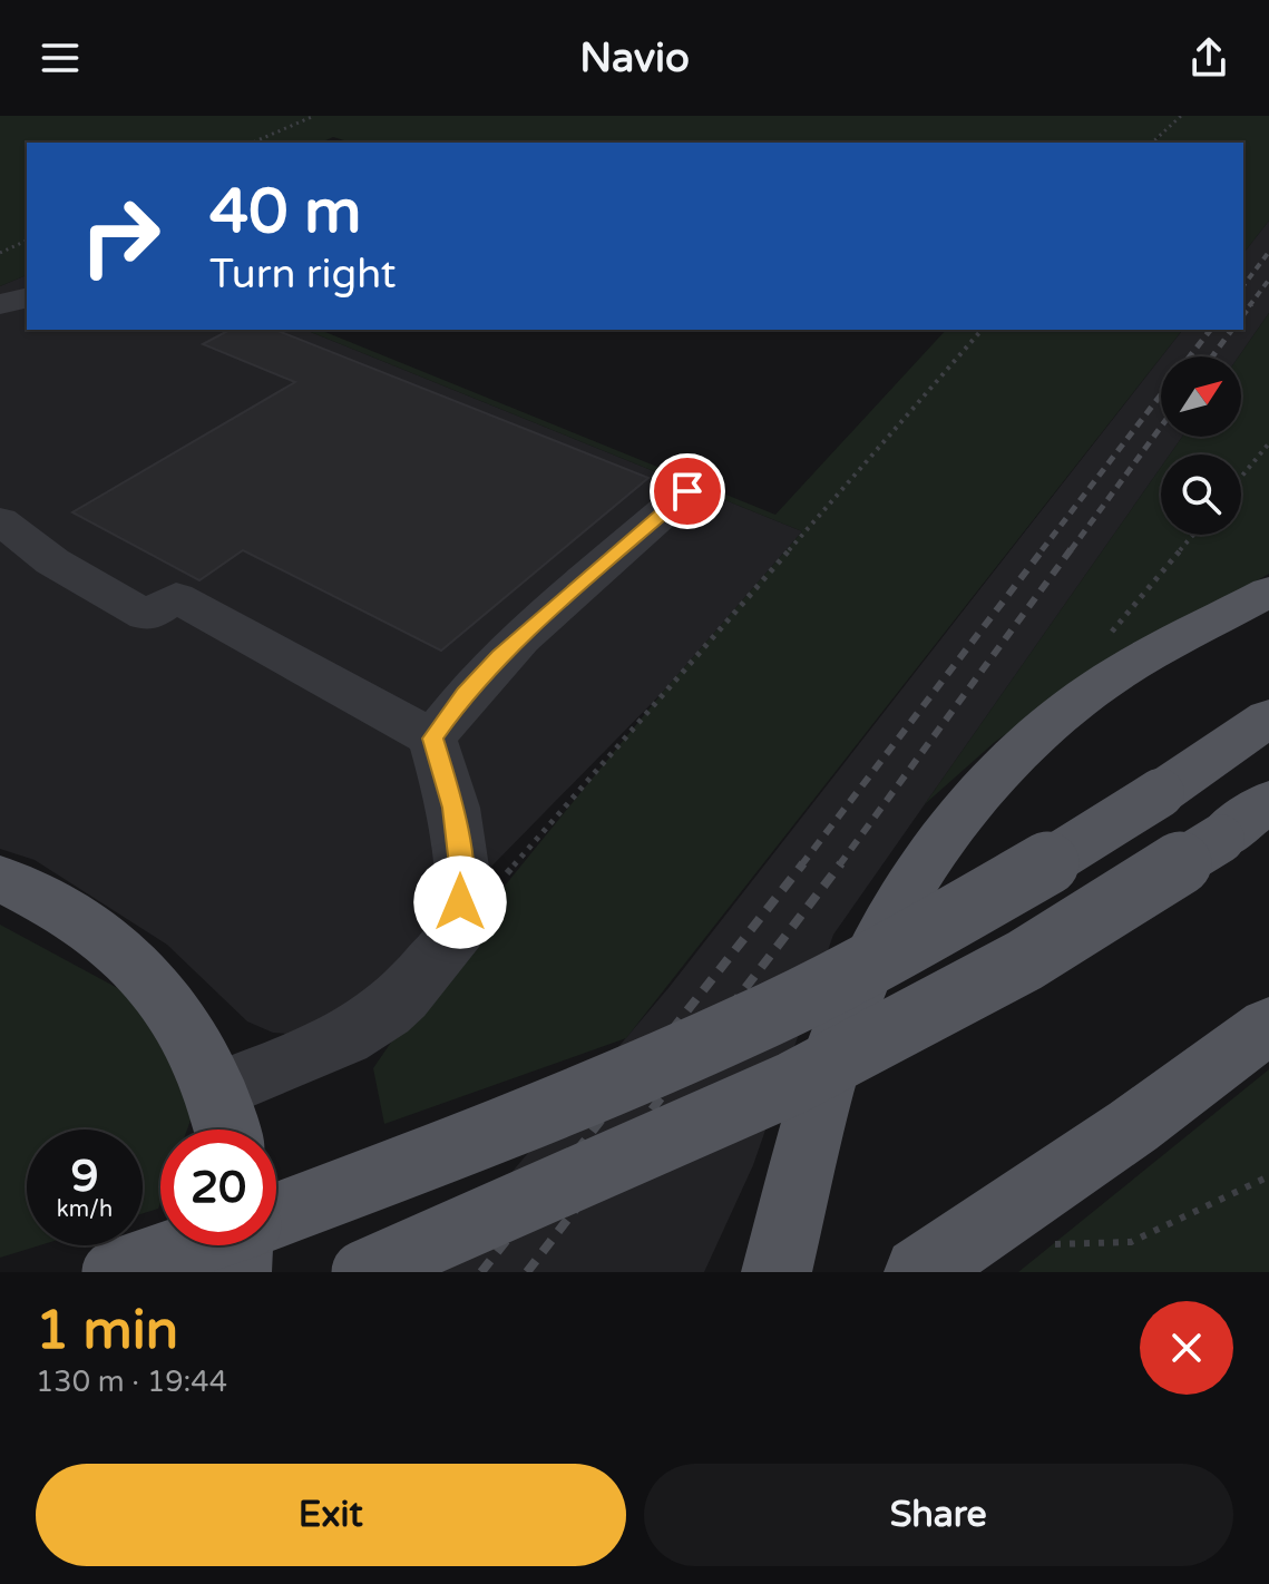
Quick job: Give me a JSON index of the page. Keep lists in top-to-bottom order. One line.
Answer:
{"north":"top right","page":{"header":"Navio","turn":["40 m","Turn right"],"speed":"9 km/h","limit":"20","heading":["1 min","130 m · 19:44"],"buttons":["Exit","Share"]}}
